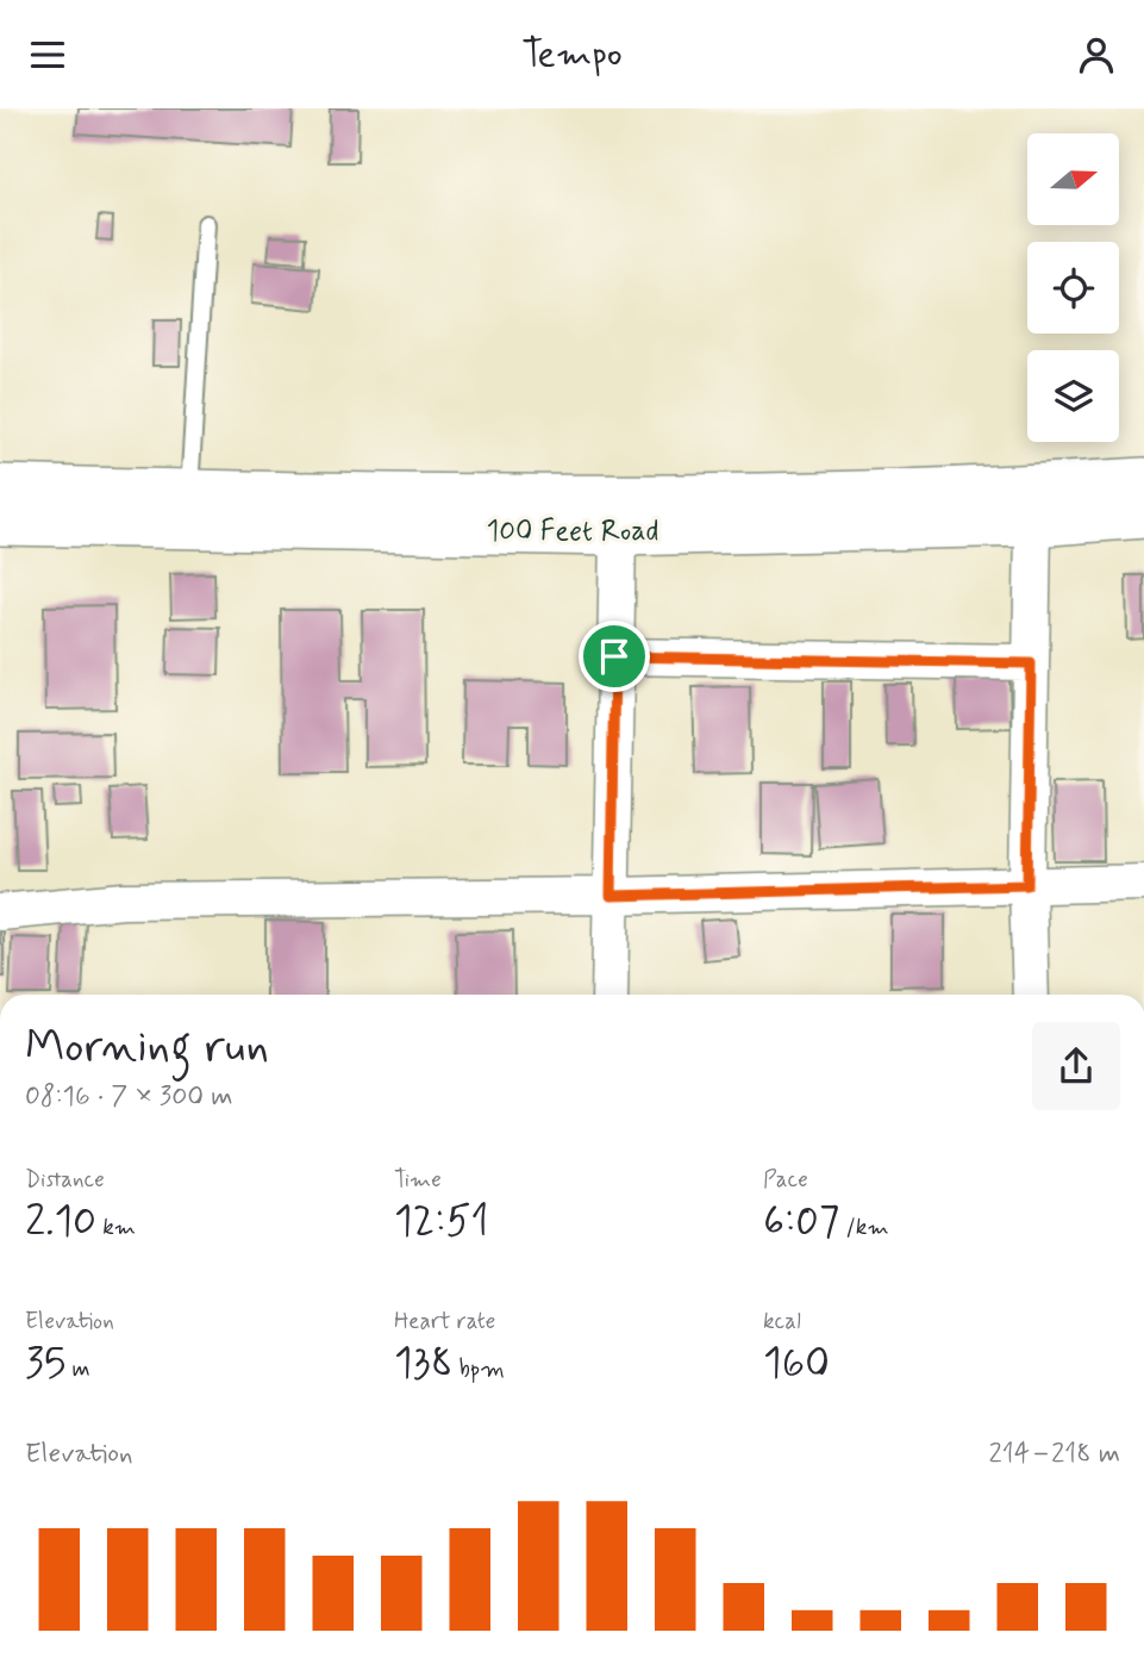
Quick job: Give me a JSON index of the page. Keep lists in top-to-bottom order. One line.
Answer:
{"streets":{"street":["100 Feet Road"]},"north":"right","page":{"header":"Tempo","heading":["Morning run","08:16 · 7 × 300 m"],"stats":[["Distance","2.10 km"],["Time","12:51"],["Pace","6:07 /km"],["Elevation","35 m"],["Heart rate","138 bpm"],["kcal","160"]],"chart":["Elevation","214–218 m"]}}
